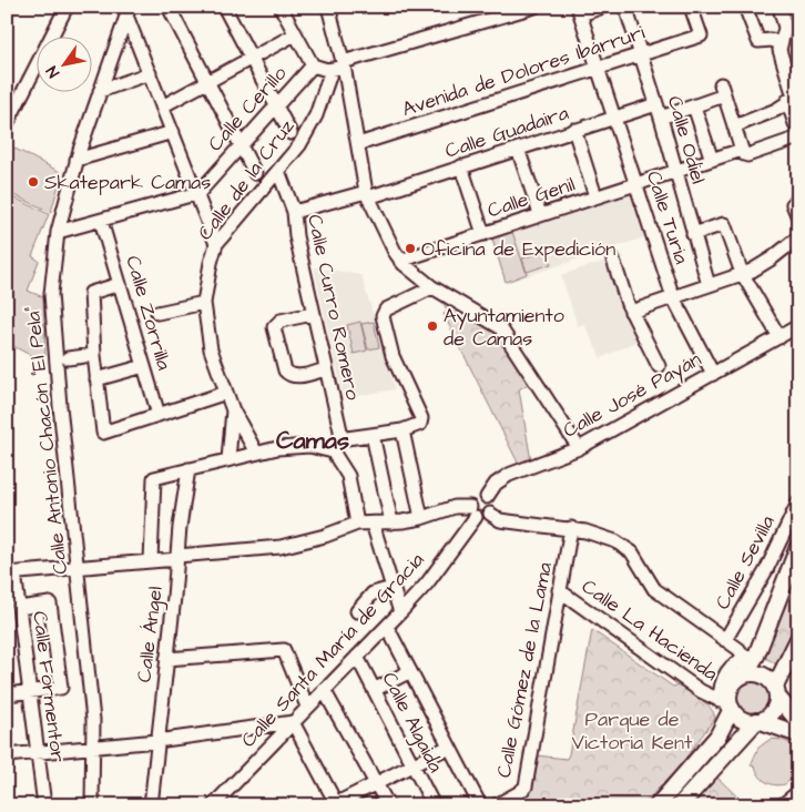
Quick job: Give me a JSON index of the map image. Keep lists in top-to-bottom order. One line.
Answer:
{"streets":{"street":["Avenida de Dolores Ibárruri","Calle Cerillo","Calle Guadaira","Calle Odiel","Calle de la Cruz","Calle Genil","Calle Turia","Calle Curro Romero","Calle Zorrilla","Calle José Payán","Calle Antonio Chacón \"El Pela\"","Calle Sevilla","Calle La Hacienda","Calle Ángel","Calle Santa María de Gracia","Calle Gómez de la Lama","Calle Formentor","Calle Algaida"]},"crossings":[["Avenida de Dolores Ibárruri","Calle Odiel"],["Avenida de Dolores Ibárruri","Calle Turia"],["Calle Guadaira","Calle Odiel"],["Calle Guadaira","Calle Turia"],["Calle Guadaira","Calle Curro Romero"],["Calle Odiel","Calle Genil"],["Calle de la Cruz","Calle Curro Romero"],["Calle Genil","Calle Turia"],["Calle Turia","Calle José Payán"],["Calle José Payán","Calle Santa María de Gracia"],["Calle La Hacienda","Calle Gómez de la Lama"],["Calle Santa María de Gracia","Calle Algaida"]],"districts":["Camas"],"parks":["Parque de Victoria Kent"],"places":["Skatepark Camas","Oficina de Expedición","Ayuntamiento de Camas"],"north":"bottom left"}
